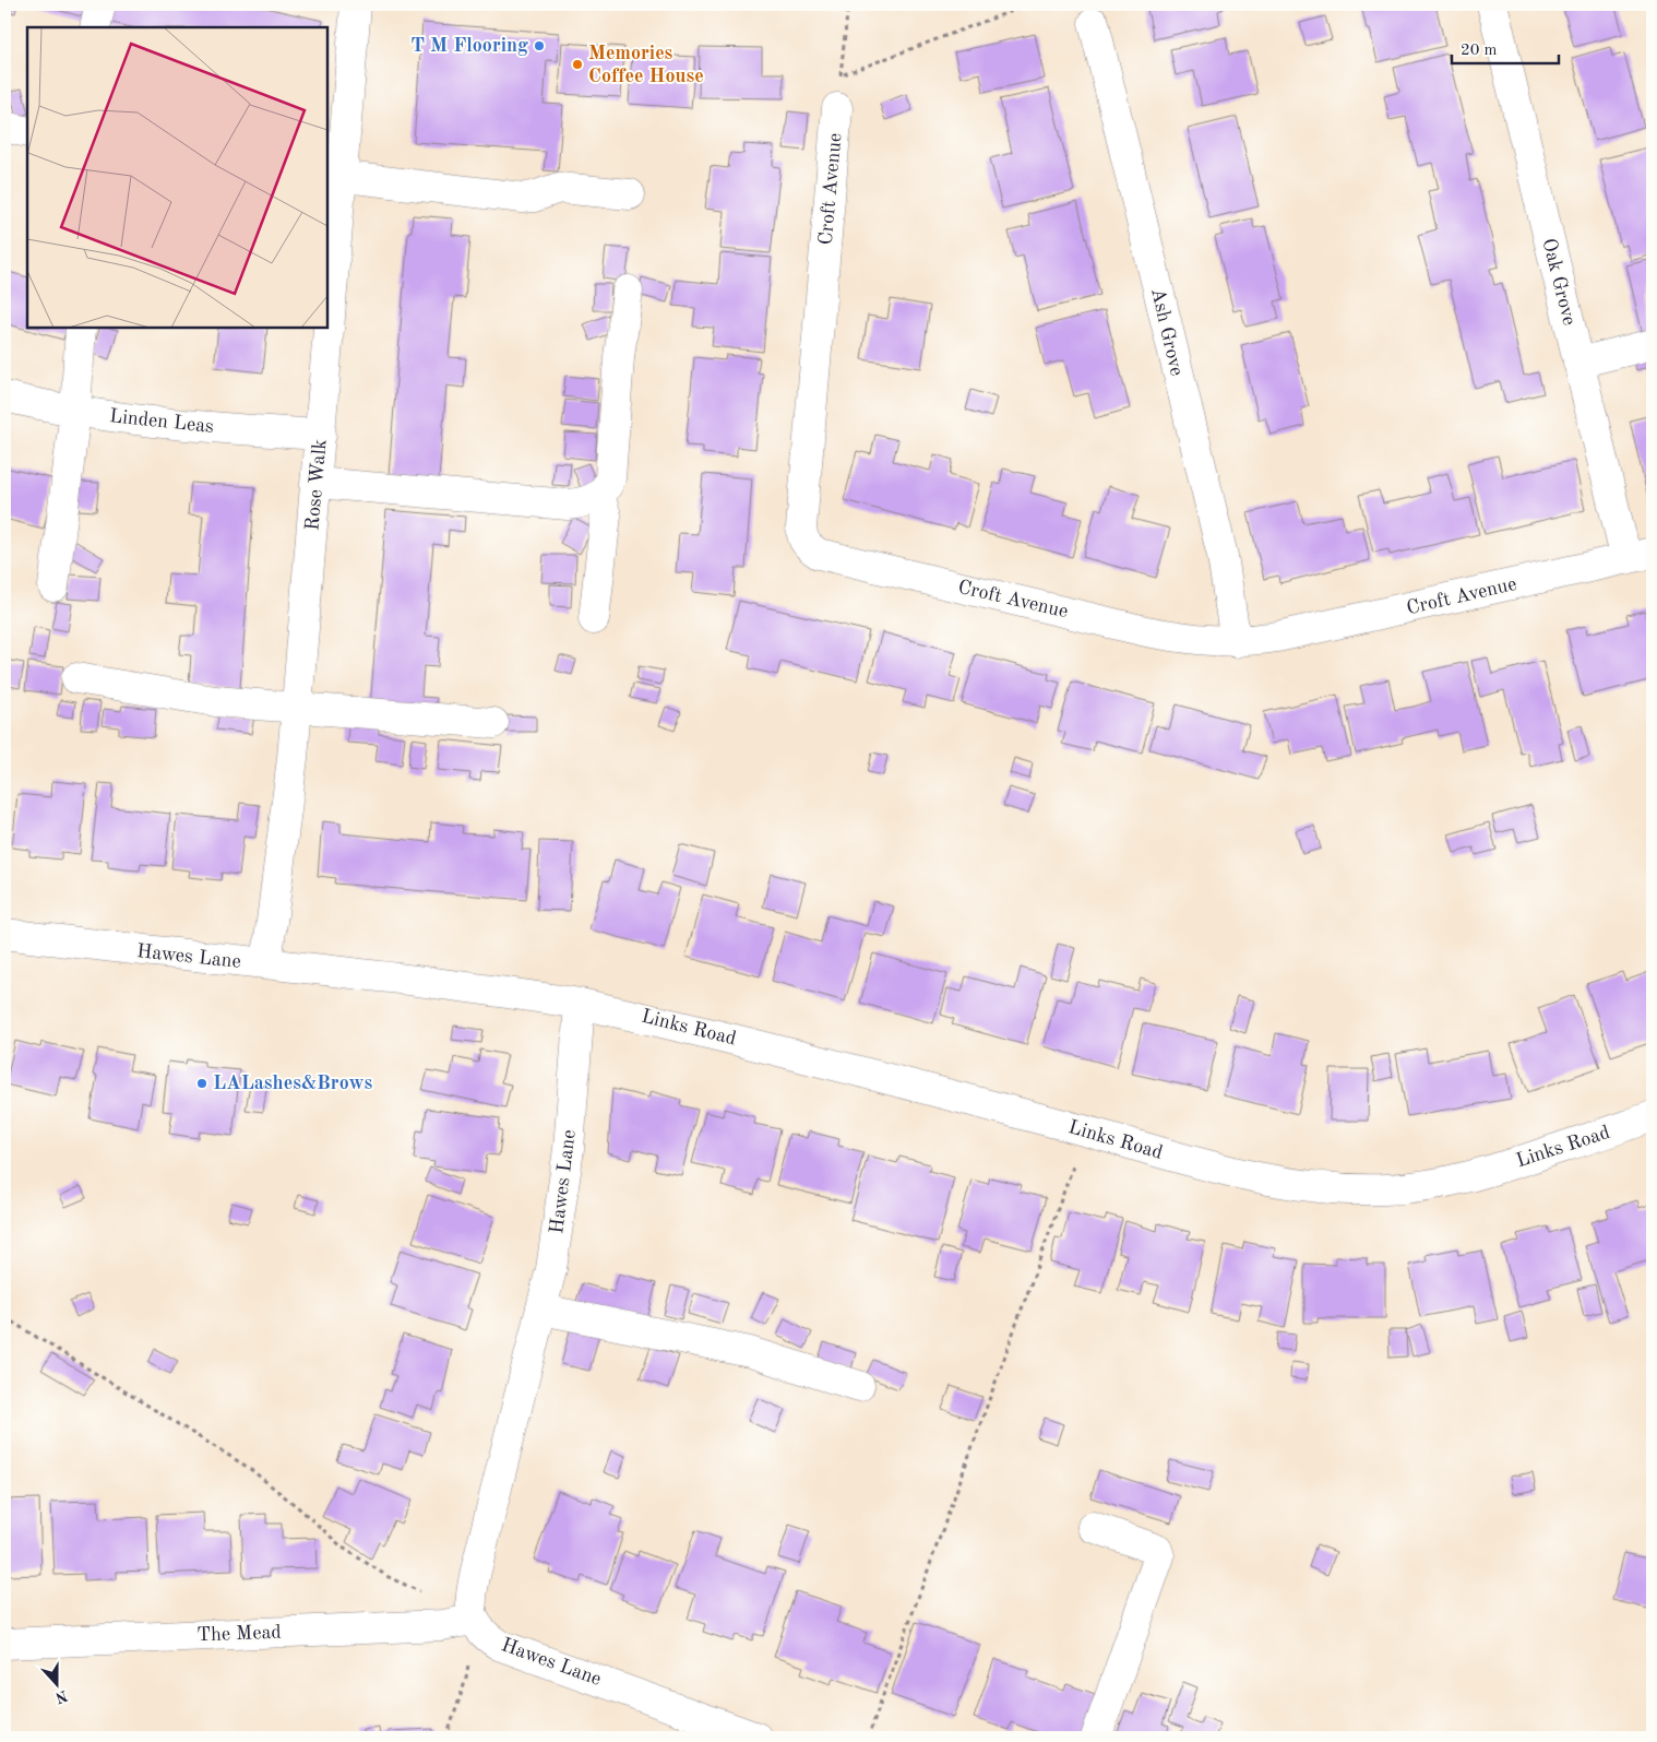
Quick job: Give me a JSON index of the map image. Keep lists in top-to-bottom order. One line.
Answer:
{"streets":{"street":["Croft Avenue","Oak Grove","Ash Grove","Linden Leas","Rose Walk","Hawes Lane","Links Road","The Mead"]},"crossings":[["Croft Avenue","Oak Grove"],["Croft Avenue","Ash Grove"],["Linden Leas","Rose Walk"],["Rose Walk","Hawes Lane"],["Hawes Lane","Links Road"],["Hawes Lane","The Mead"]],"places":["T M Flooring","Memories Coffee House","LALashes&Brows"],"scale_bar":"20 m","north":"bottom"}
